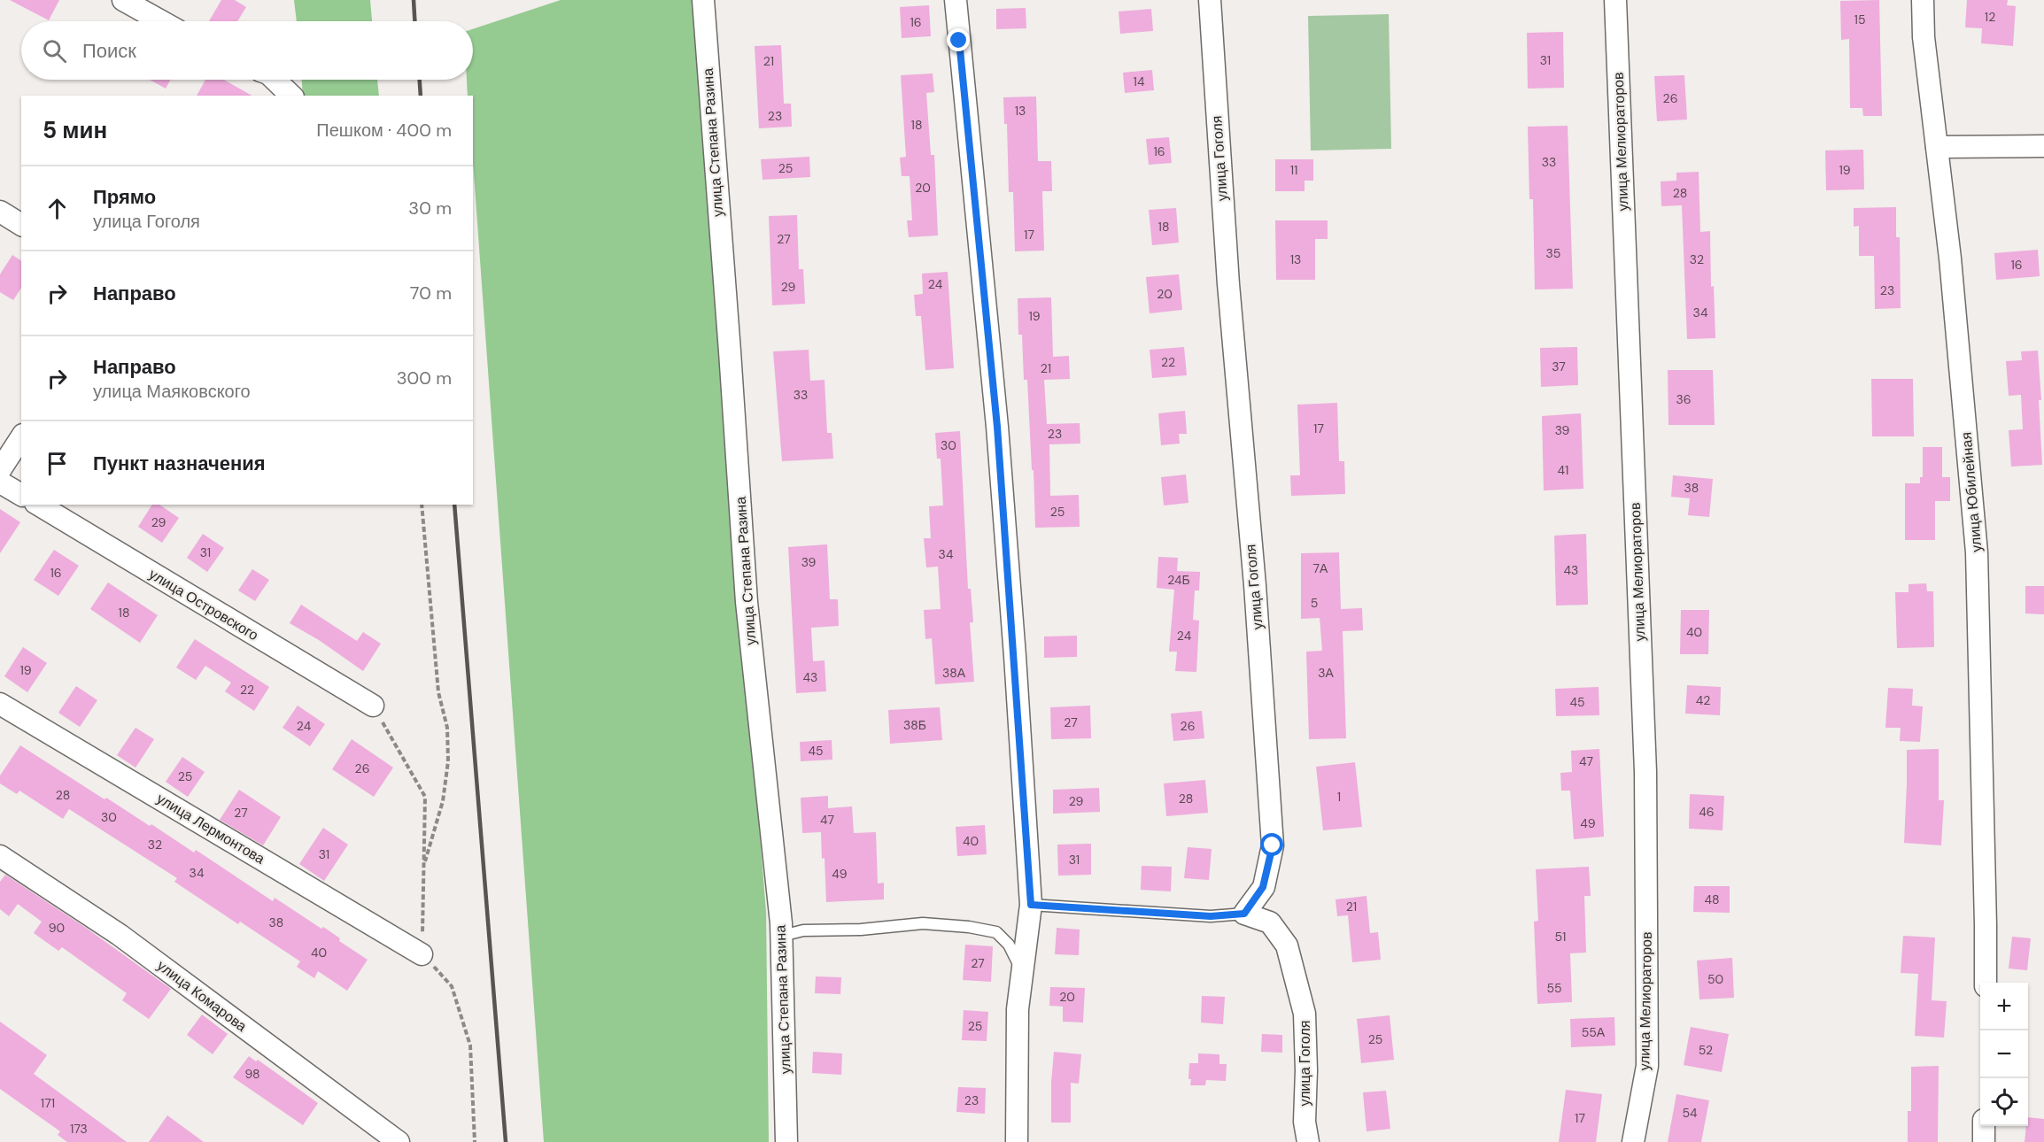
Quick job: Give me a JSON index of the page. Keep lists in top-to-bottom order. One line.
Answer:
{"streets":{"street":["улица Мелиораторов","улица Степана Разина","улица Гоголя","улица Юбилейная","улица Островского","улица Лермонтова","улица Комарова"]},"house_numbers":["12","15","16","31","21","14","26","13","23","18","16","33","25","11","19","20","28","18","17","27","35","13","32","16","24","29","23","20","34","19","22","37","21","33","36","17","39","23","30","41","38","25","29","31","34","39","7А","43","16","24Б","5","18","40","24","19","38А","3А","43","22","42","45","27","38Б","24","26","45","47","26","25","28","1","28","29","46","27","30","47","49","40","32","31","31","34","49","48","21","38","90","51","40","27","50","55","20","25","55А","25","52","98","23","171","54","17","173"],"page":{"search":"Поиск","heading":["5 мин","Пешком · 400 m"],"list":[["Прямо","улица Гоголя","30 m"],["Направо","70 m"],["Направо","улица Маяковского","300 m"],"Пункт назначения"],"map_buttons":["+","−"]}}
